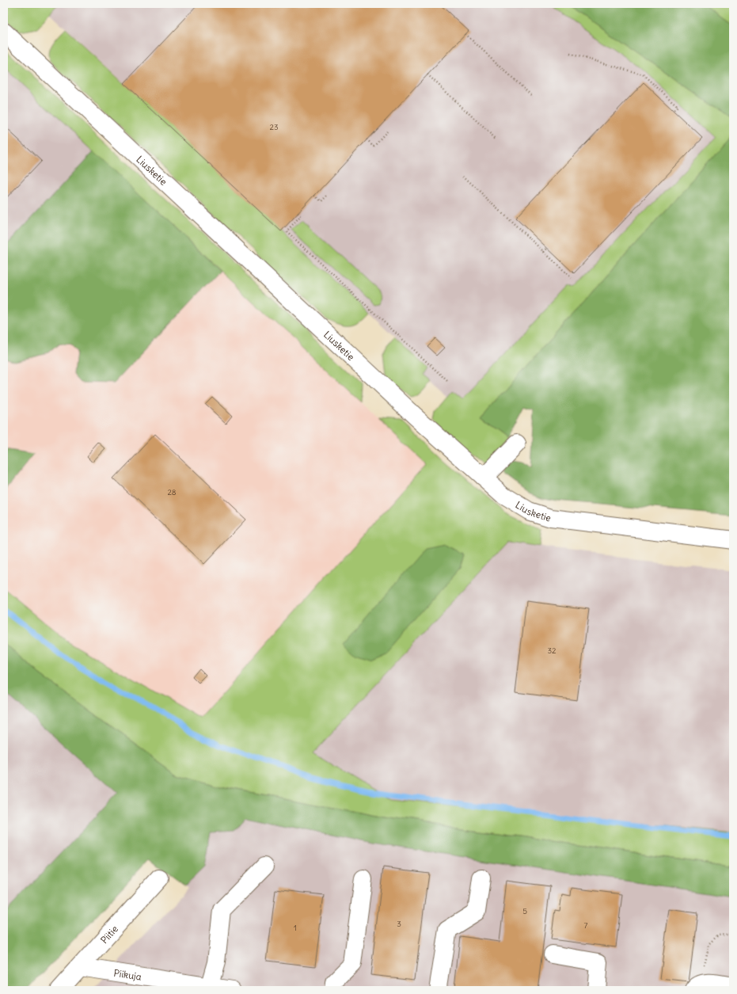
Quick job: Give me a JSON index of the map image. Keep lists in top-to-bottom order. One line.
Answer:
{"streets":{"street":["Liusketie","Piitie","Piikuja"]},"crossings":[["Piitie","Piikuja"]],"house_numbers":["23","28","32","5","3","7","1"]}
